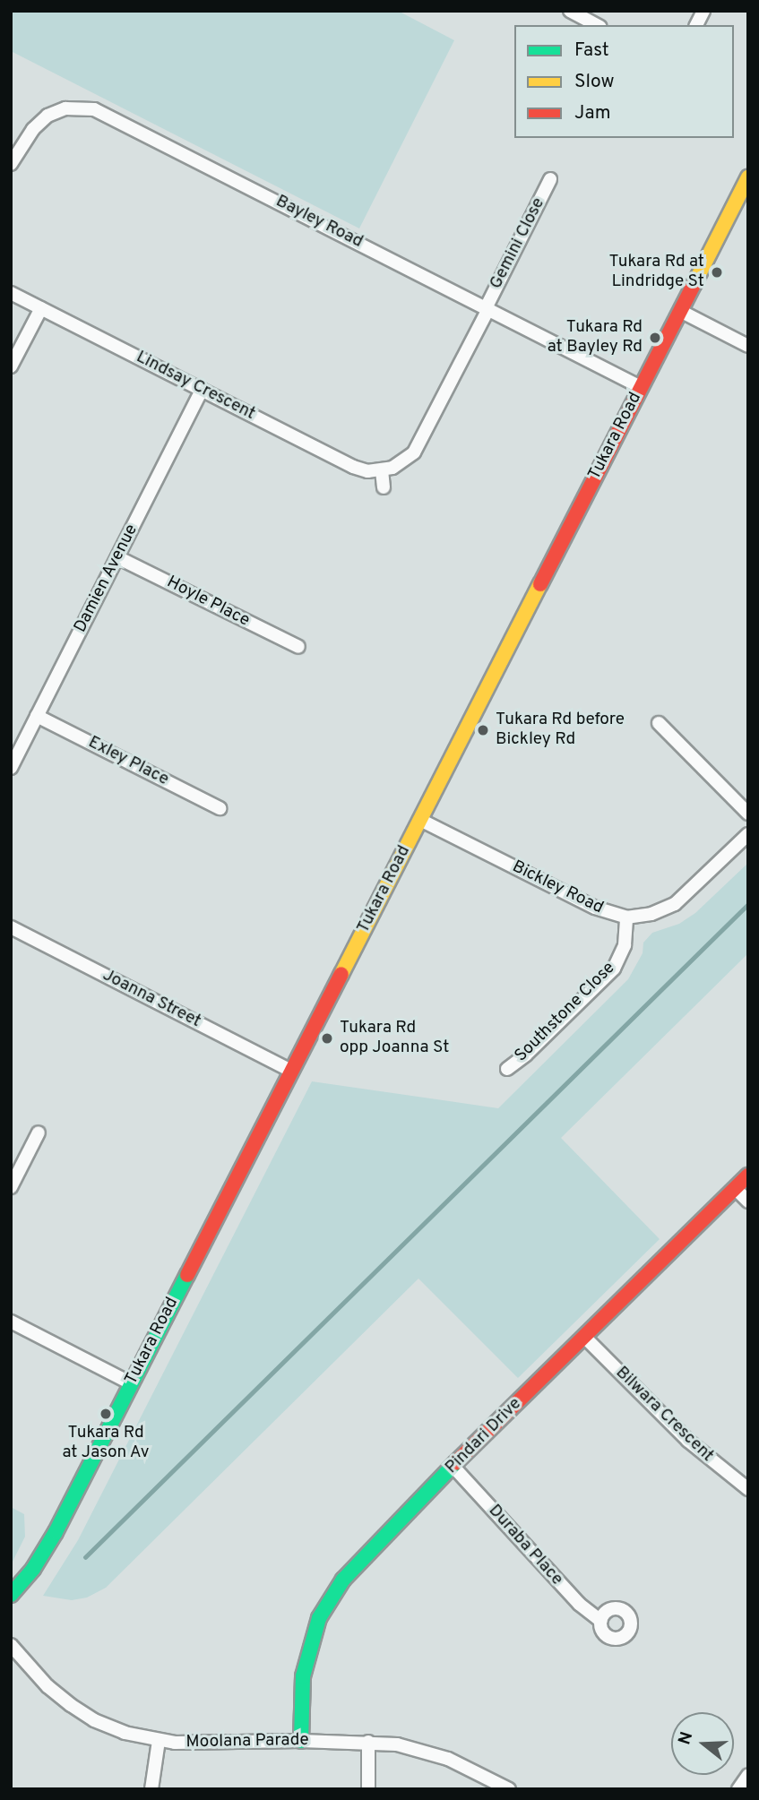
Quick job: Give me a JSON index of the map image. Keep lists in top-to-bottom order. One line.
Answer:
{"streets":{"street":["Bayley Road","Gemini Close","Lindsay Crescent","Tukara Road","Damien Avenue","Hoyle Place","Exley Place","Bickley Road","Joanna Street","Southstone Close","Bilwara Crescent","Pindari Drive","Duraba Place","Moolana Parade"]},"crossings":[["Bayley Road","Gemini Close"],["Bayley Road","Tukara Road"],["Lindsay Crescent","Damien Avenue"],["Tukara Road","Bickley Road"],["Tukara Road","Joanna Street"],["Damien Avenue","Hoyle Place"],["Damien Avenue","Exley Place"],["Bickley Road","Southstone Close"],["Bilwara Crescent","Pindari Drive"],["Pindari Drive","Duraba Place"],["Pindari Drive","Moolana Parade"]],"places":["Tukara Rd at Lindridge St","Tukara Rd at Bayley Rd","Tukara Rd before Bickley Rd","Tukara Rd opp Joanna St","Tukara Rd at Jason Av"],"legend":["Fast","Slow","Jam"],"north":"left"}
